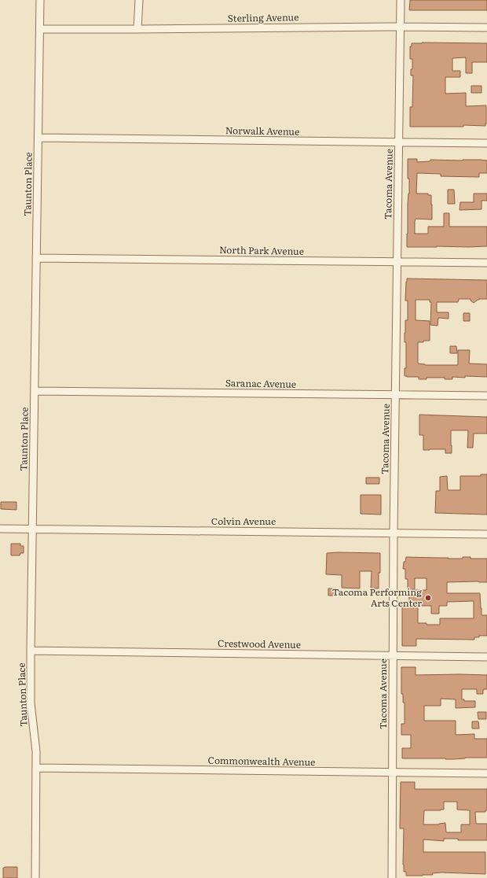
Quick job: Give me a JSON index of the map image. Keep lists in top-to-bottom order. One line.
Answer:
{"streets":{"street":["Sterling Avenue","Norwalk Avenue","Taunton Place","Tacoma Avenue","North Park Avenue","Saranac Avenue","Colvin Avenue","Crestwood Avenue","Commonwealth Avenue"]},"crossings":[["Sterling Avenue","Taunton Place"],["Sterling Avenue","Tacoma Avenue"],["Norwalk Avenue","Taunton Place"],["Norwalk Avenue","Tacoma Avenue"],["Taunton Place","North Park Avenue"],["Taunton Place","Saranac Avenue"],["Taunton Place","Colvin Avenue"],["Taunton Place","Crestwood Avenue"],["Taunton Place","Commonwealth Avenue"],["Tacoma Avenue","North Park Avenue"],["Tacoma Avenue","Saranac Avenue"],["Tacoma Avenue","Colvin Avenue"],["Tacoma Avenue","Crestwood Avenue"],["Tacoma Avenue","Commonwealth Avenue"]],"places":["Tacoma Performing Arts Center"]}
